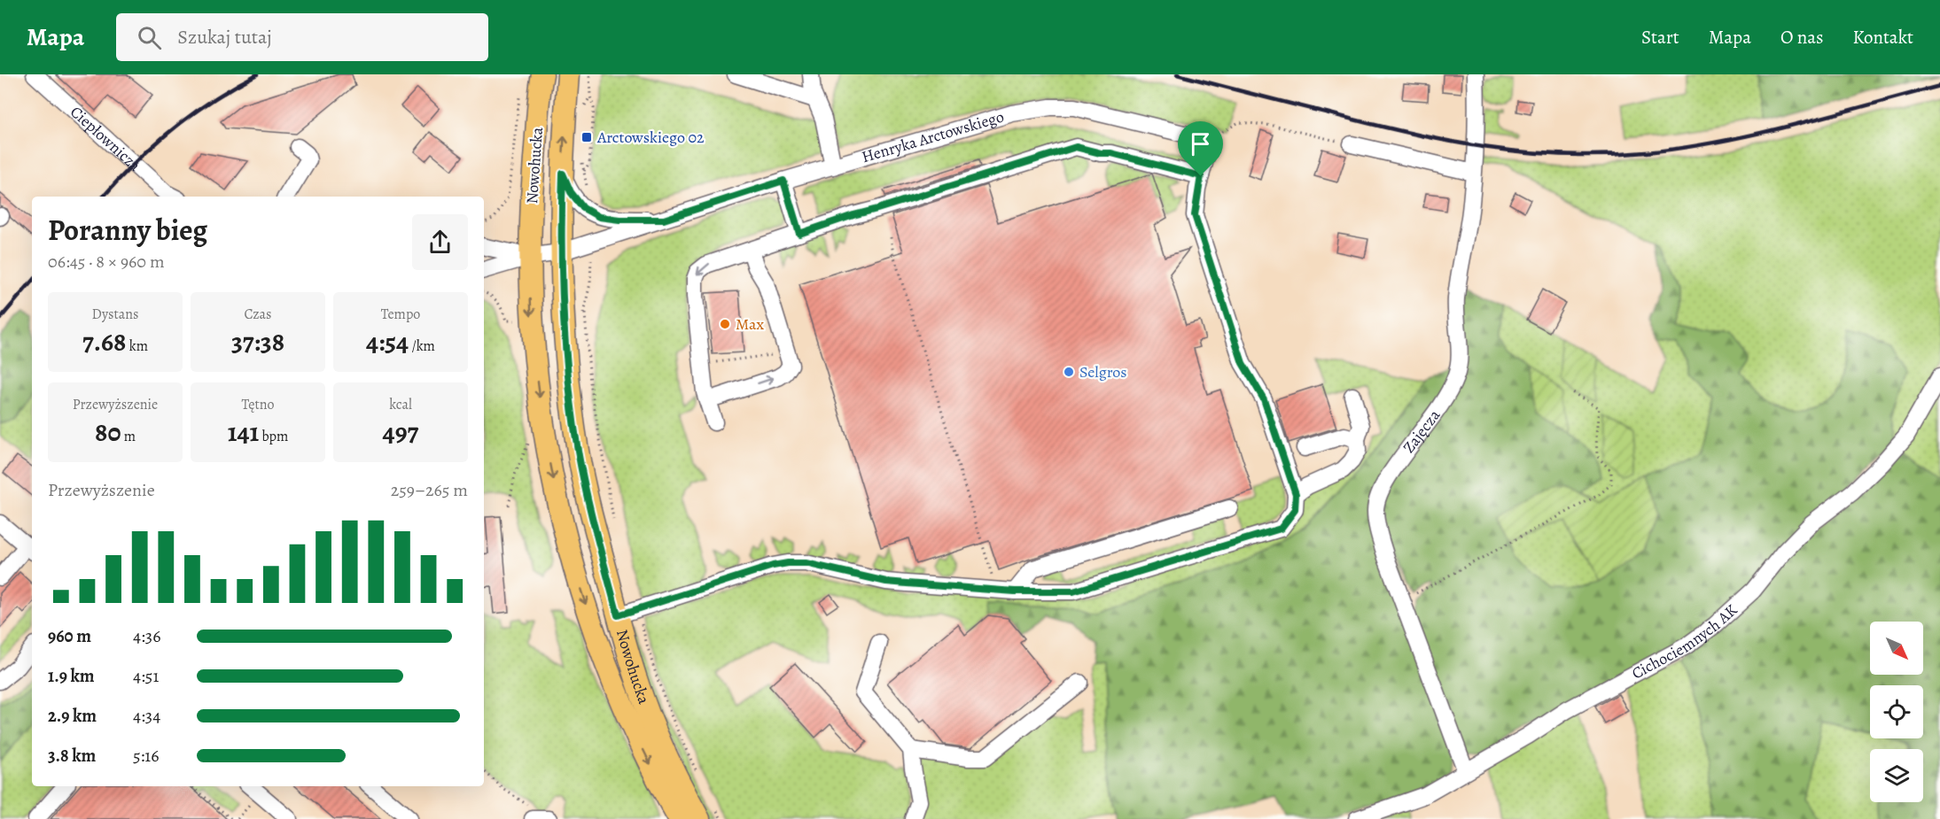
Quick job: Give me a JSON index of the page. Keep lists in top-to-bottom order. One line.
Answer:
{"streets":{"main road":["Nowohucka"],"street":["Henryka Arctowskiego","Ciepłownicza","Zajęcza","Cichociemnych AK"]},"crossings":[["Henryka Arctowskiego","Nowohucka"],["Zajęcza","Cichociemnych AK"]],"places":{"transit":["Arctowskiego 02"],"other":["Max","Selgros"]},"north":"bottom right","page":{"header":"Mapa","search":"Szukaj tutaj","nav":["Start","Mapa","O nas","Kontakt"],"heading":["Poranny bieg","06:45 · 8 × 960 m"],"stats":[["Dystans","7.68 km"],["Czas","37:38"],["Tempo","4:54 /km"],["Przewyższenie","80 m"],["Tętno","141 bpm"],["kcal","497"]],"chart":["Przewyższenie","259–265 m"],"list":[{"name":"960 m","note":"4:36"},{"name":"1.9 km","note":"4:51"},{"name":"2.9 km","note":"4:34"},{"name":"3.8 km","note":"5:16"}]}}
